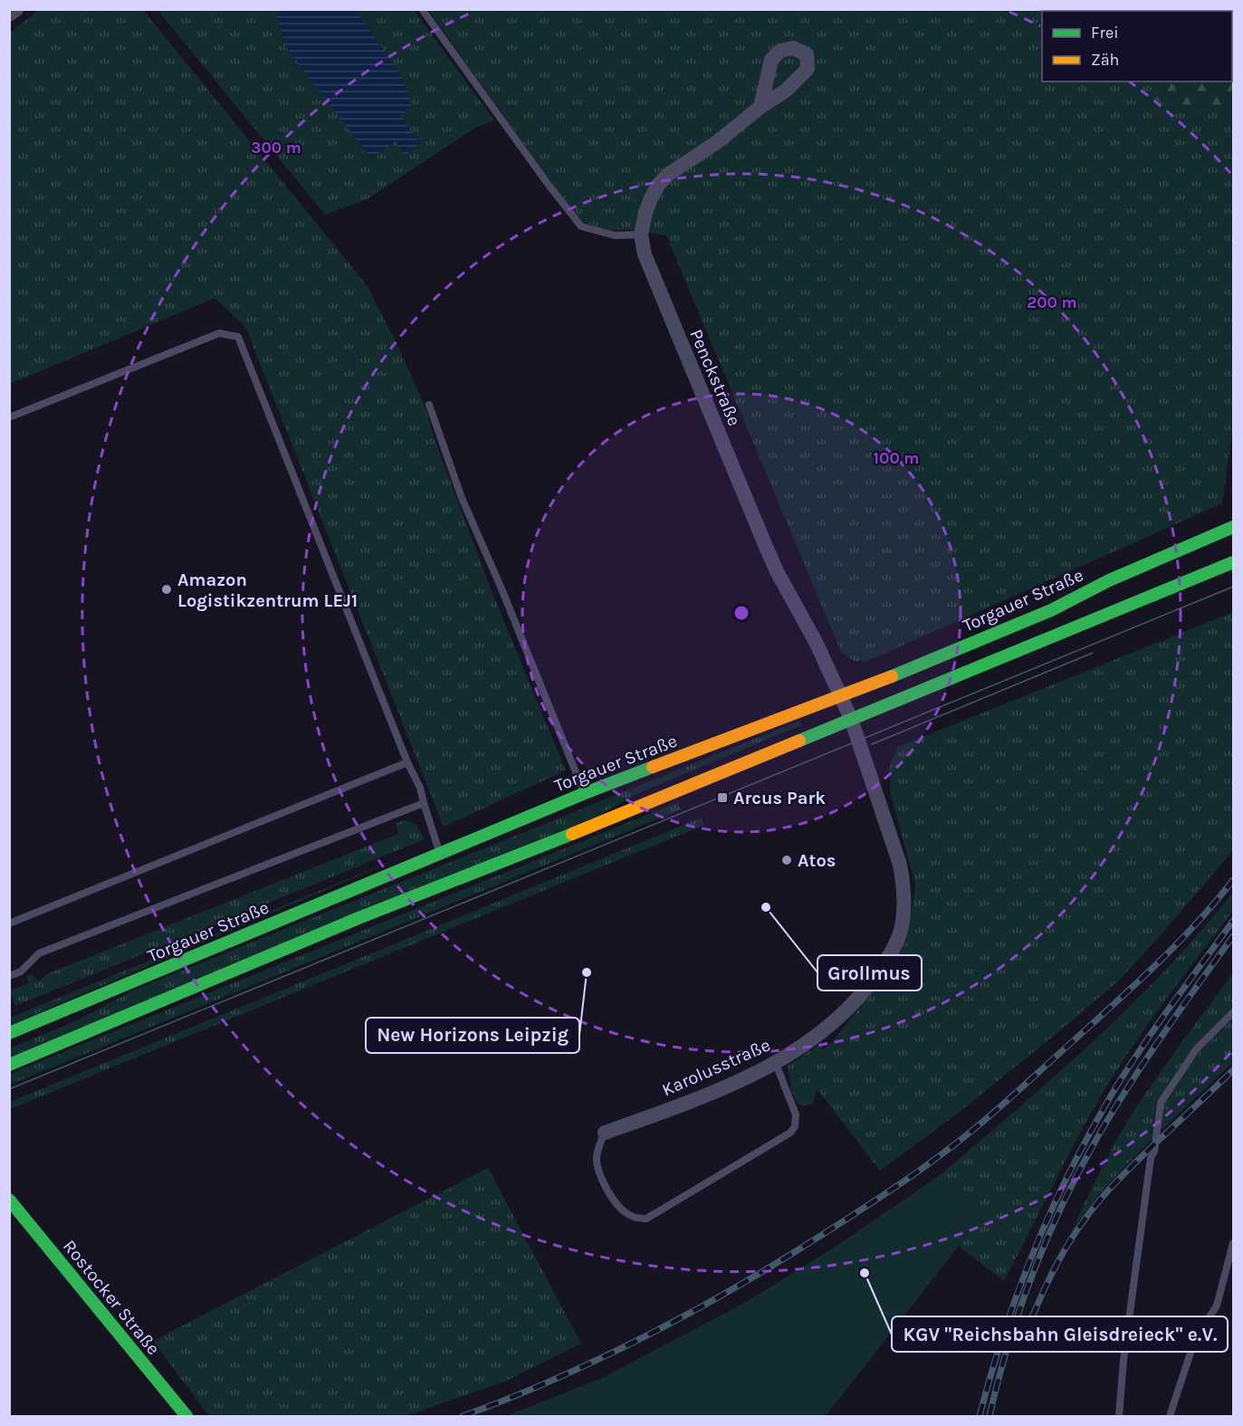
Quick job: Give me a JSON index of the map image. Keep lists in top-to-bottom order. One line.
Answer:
{"streets":{"main road":["Torgauer Straße","Rostocker Straße"],"street":["Penckstraße","Karolusstraße"]},"crossings":[["Penckstraße","Torgauer Straße"],["Penckstraße","Karolusstraße"],["Torgauer Straße","Karolusstraße"]],"places":{"other":["Amazon Logistikzentrum LEJ1","Atos","Grollmus","New Horizons Leipzig","KGV \"Reichsbahn Gleisdreieck\" e.V."],"transit":["Arcus Park"]},"legend":["Frei","Zäh"],"rings":["300 m","200 m","100 m"]}
